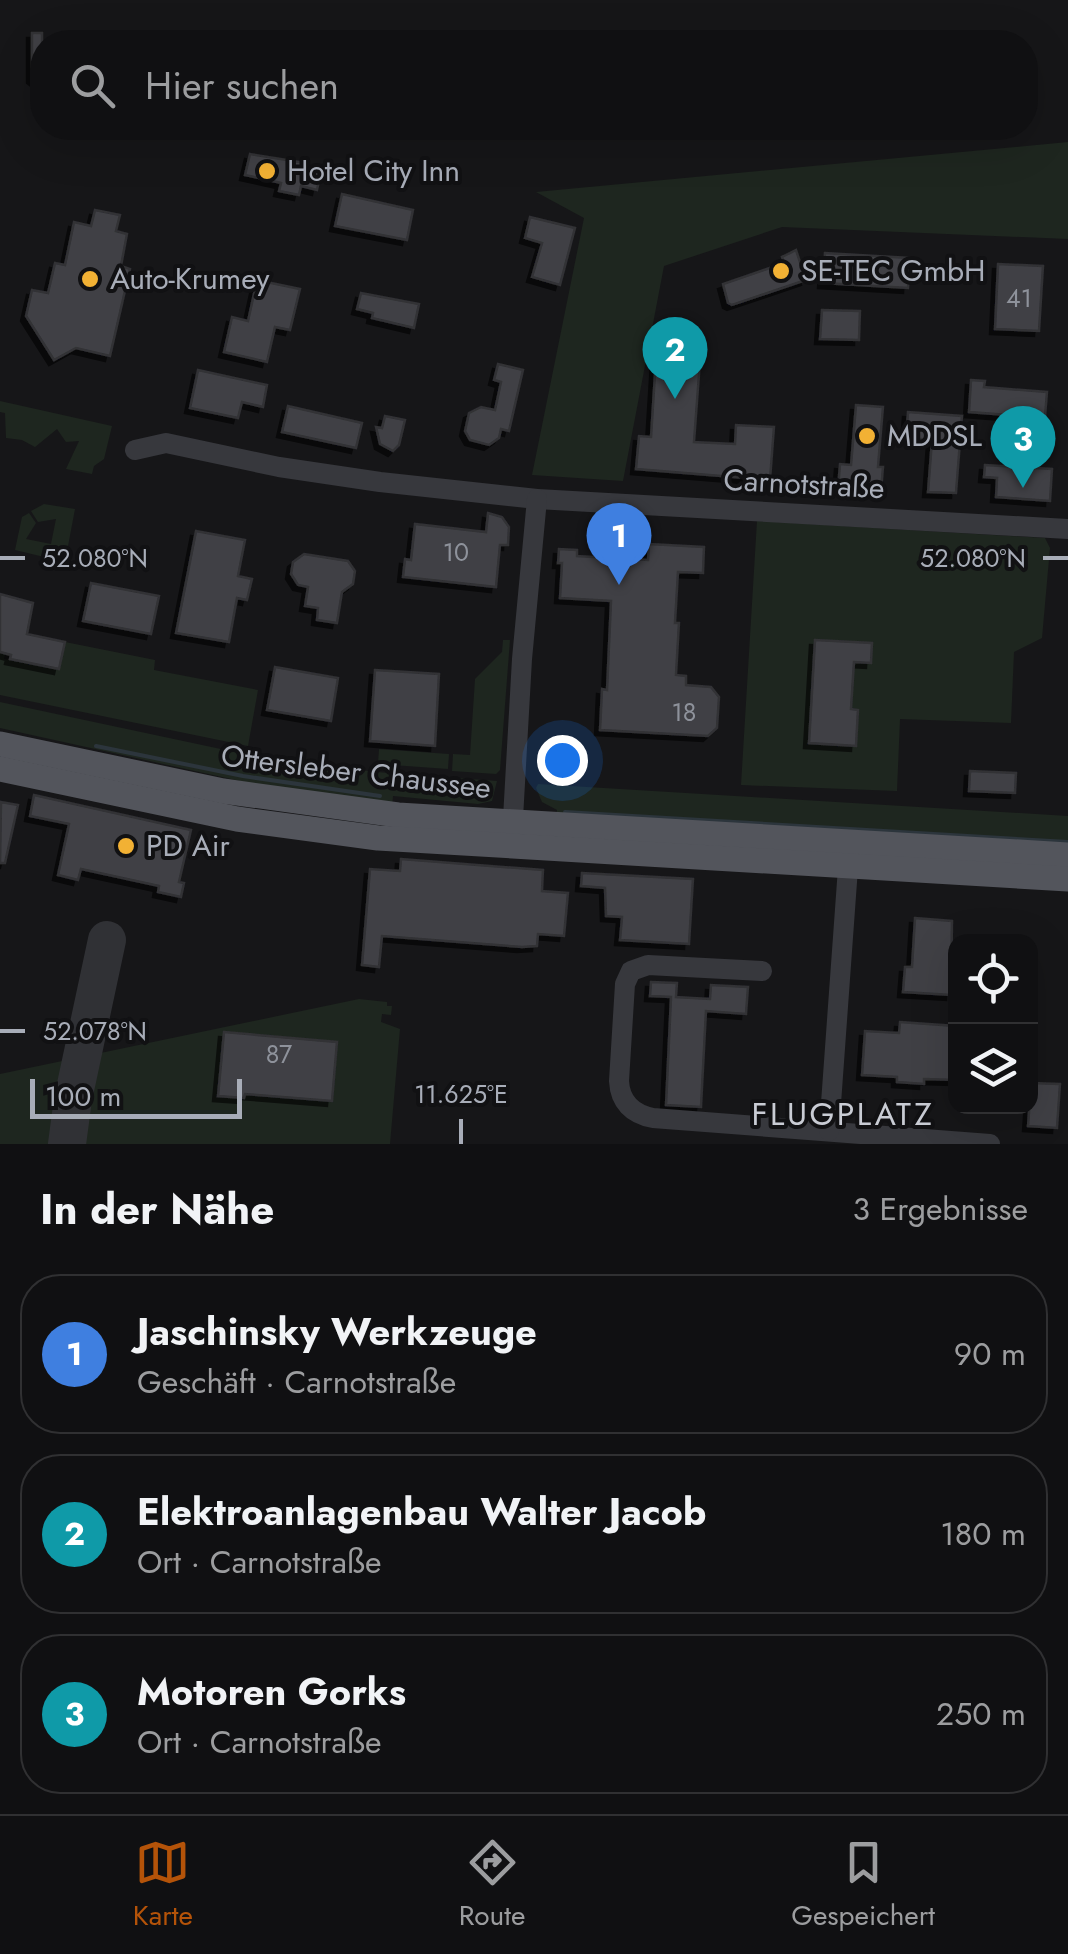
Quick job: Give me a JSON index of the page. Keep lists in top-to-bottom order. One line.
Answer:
{"streets":{"main road":["Ottersleber Chaussee"],"street":["Carnotstraße"]},"districts":["FLUGPLATZ"],"places":["Hotel City Inn","SE-TEC GmbH","Auto-Krumey","MDDSL","PD Air"],"house_numbers":["41","10","18","87"],"scale_bar":"100 m","page":{"search":"Hier suchen","pins":["2","3","1"],"scale":"100 m","heading":["In der Nähe","3 Ergebnisse"],"list":[{"mark":"1","name":"Jaschinsky Werkzeuge","note":"Geschäft · Carnotstraße","value":"90 m"},{"mark":"2","name":"Elektroanlagenbau Walter Jacob","note":"Ort · Carnotstraße","value":"180 m"},{"mark":"3","name":"Motoren Gorks","note":"Ort · Carnotstraße","value":"250 m"}],"nav":["Karte","Route","Gespeichert"]},"coordinates":["52.080°N","52.078°N","11.625°E"]}
